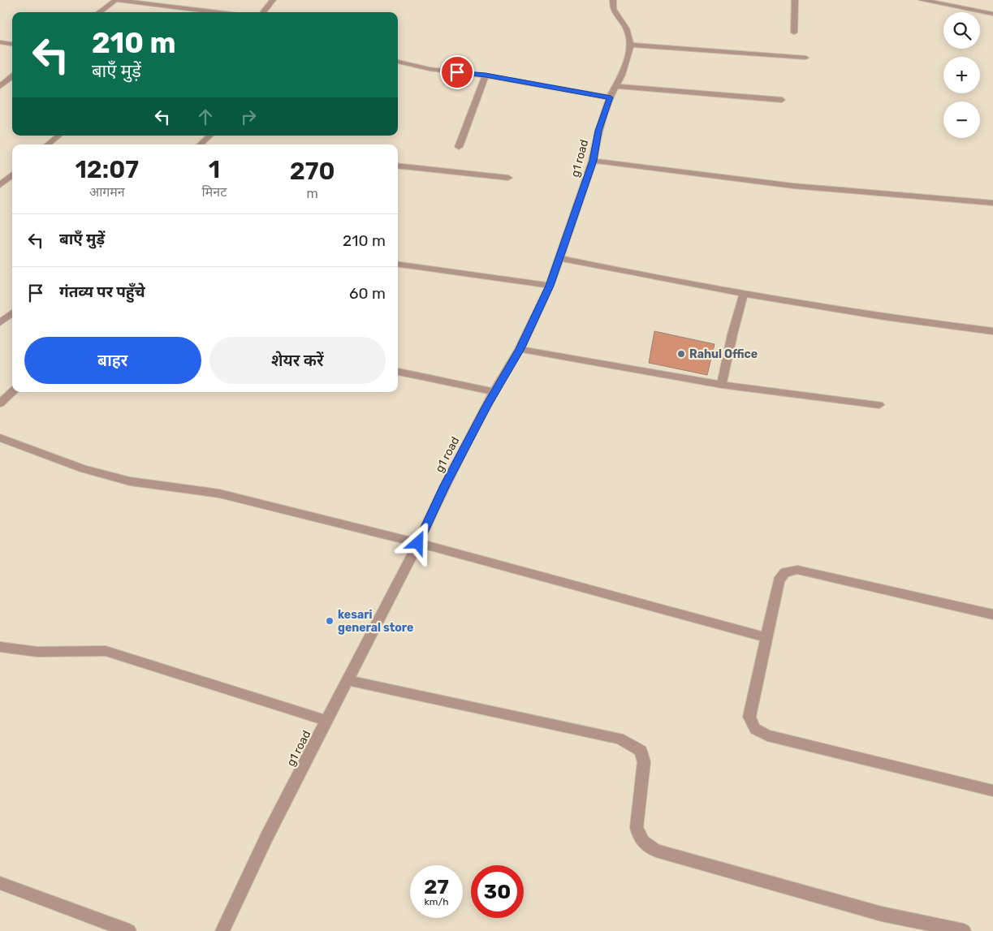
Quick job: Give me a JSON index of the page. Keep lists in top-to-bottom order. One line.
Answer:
{"streets":{"street":["g1 road"]},"places":["Rahul Office","kesari general store"],"page":{"map_buttons":["+","−"],"turn":["210 m","बाएँ मुड़ें"],"eta":["12:07","आगमन","1","मिनट","270","m"],"list":[{"name":"बाएँ मुड़ें","value":"210 m"},{"name":"गंतव्य पर पहुँचे","value":"60 m"}],"buttons":["बाहर","शेयर करें"],"speed":"27 km/h","limit":"30"}}
